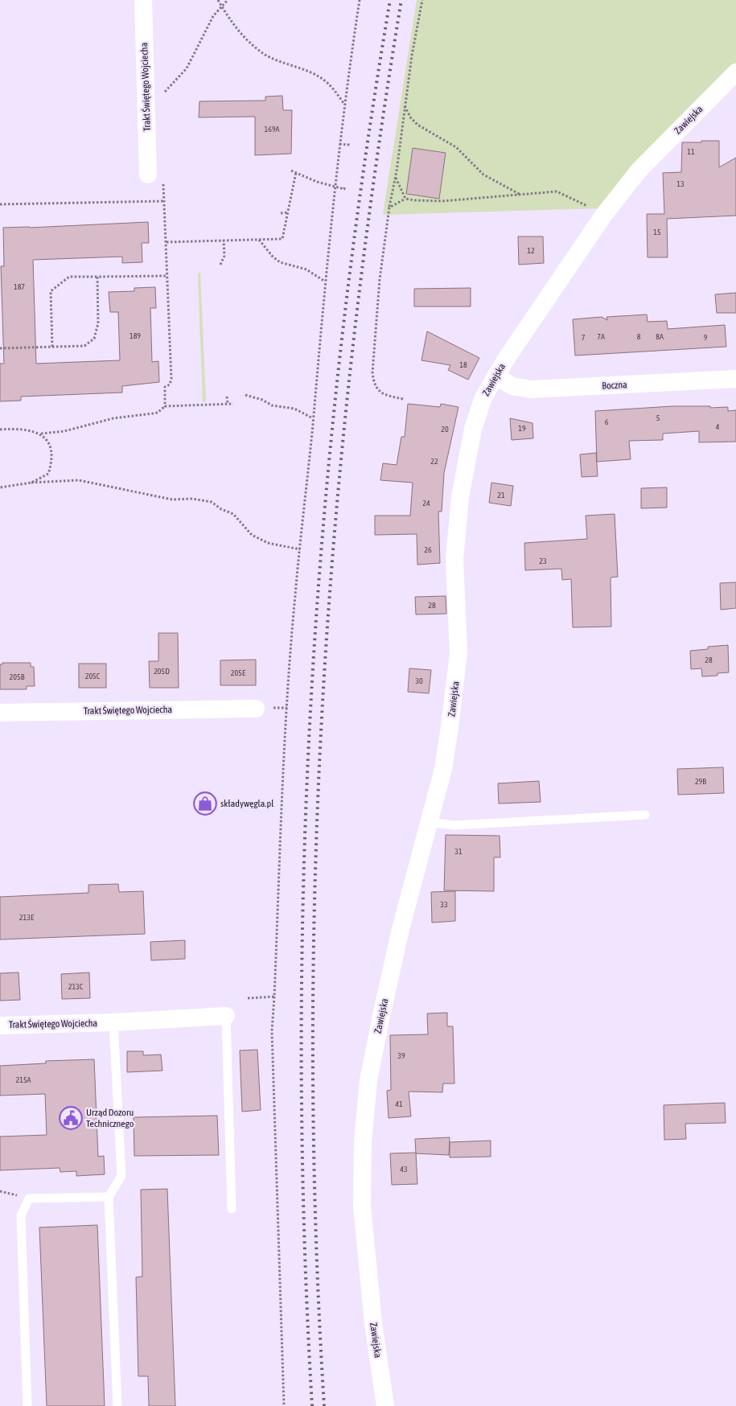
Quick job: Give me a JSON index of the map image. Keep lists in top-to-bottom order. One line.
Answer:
{"streets":{"street":["Trakt Świętego Wojciecha","Zawiejska","Boczna"]},"crossings":[["Zawiejska","Boczna"]],"places":{"shop":["składywęgla.pl"],"public building":["Urząd Dozoru Technicznego"]},"house_numbers":["169A","11","13","15","12","187","189","7A","8","8A","7","9","18","5","6","4","19","20","22","21","24","26","23","28","28","205D","205E","205C","205B","30","29B","31","33","213E","213C","39","215A","41","43"]}
